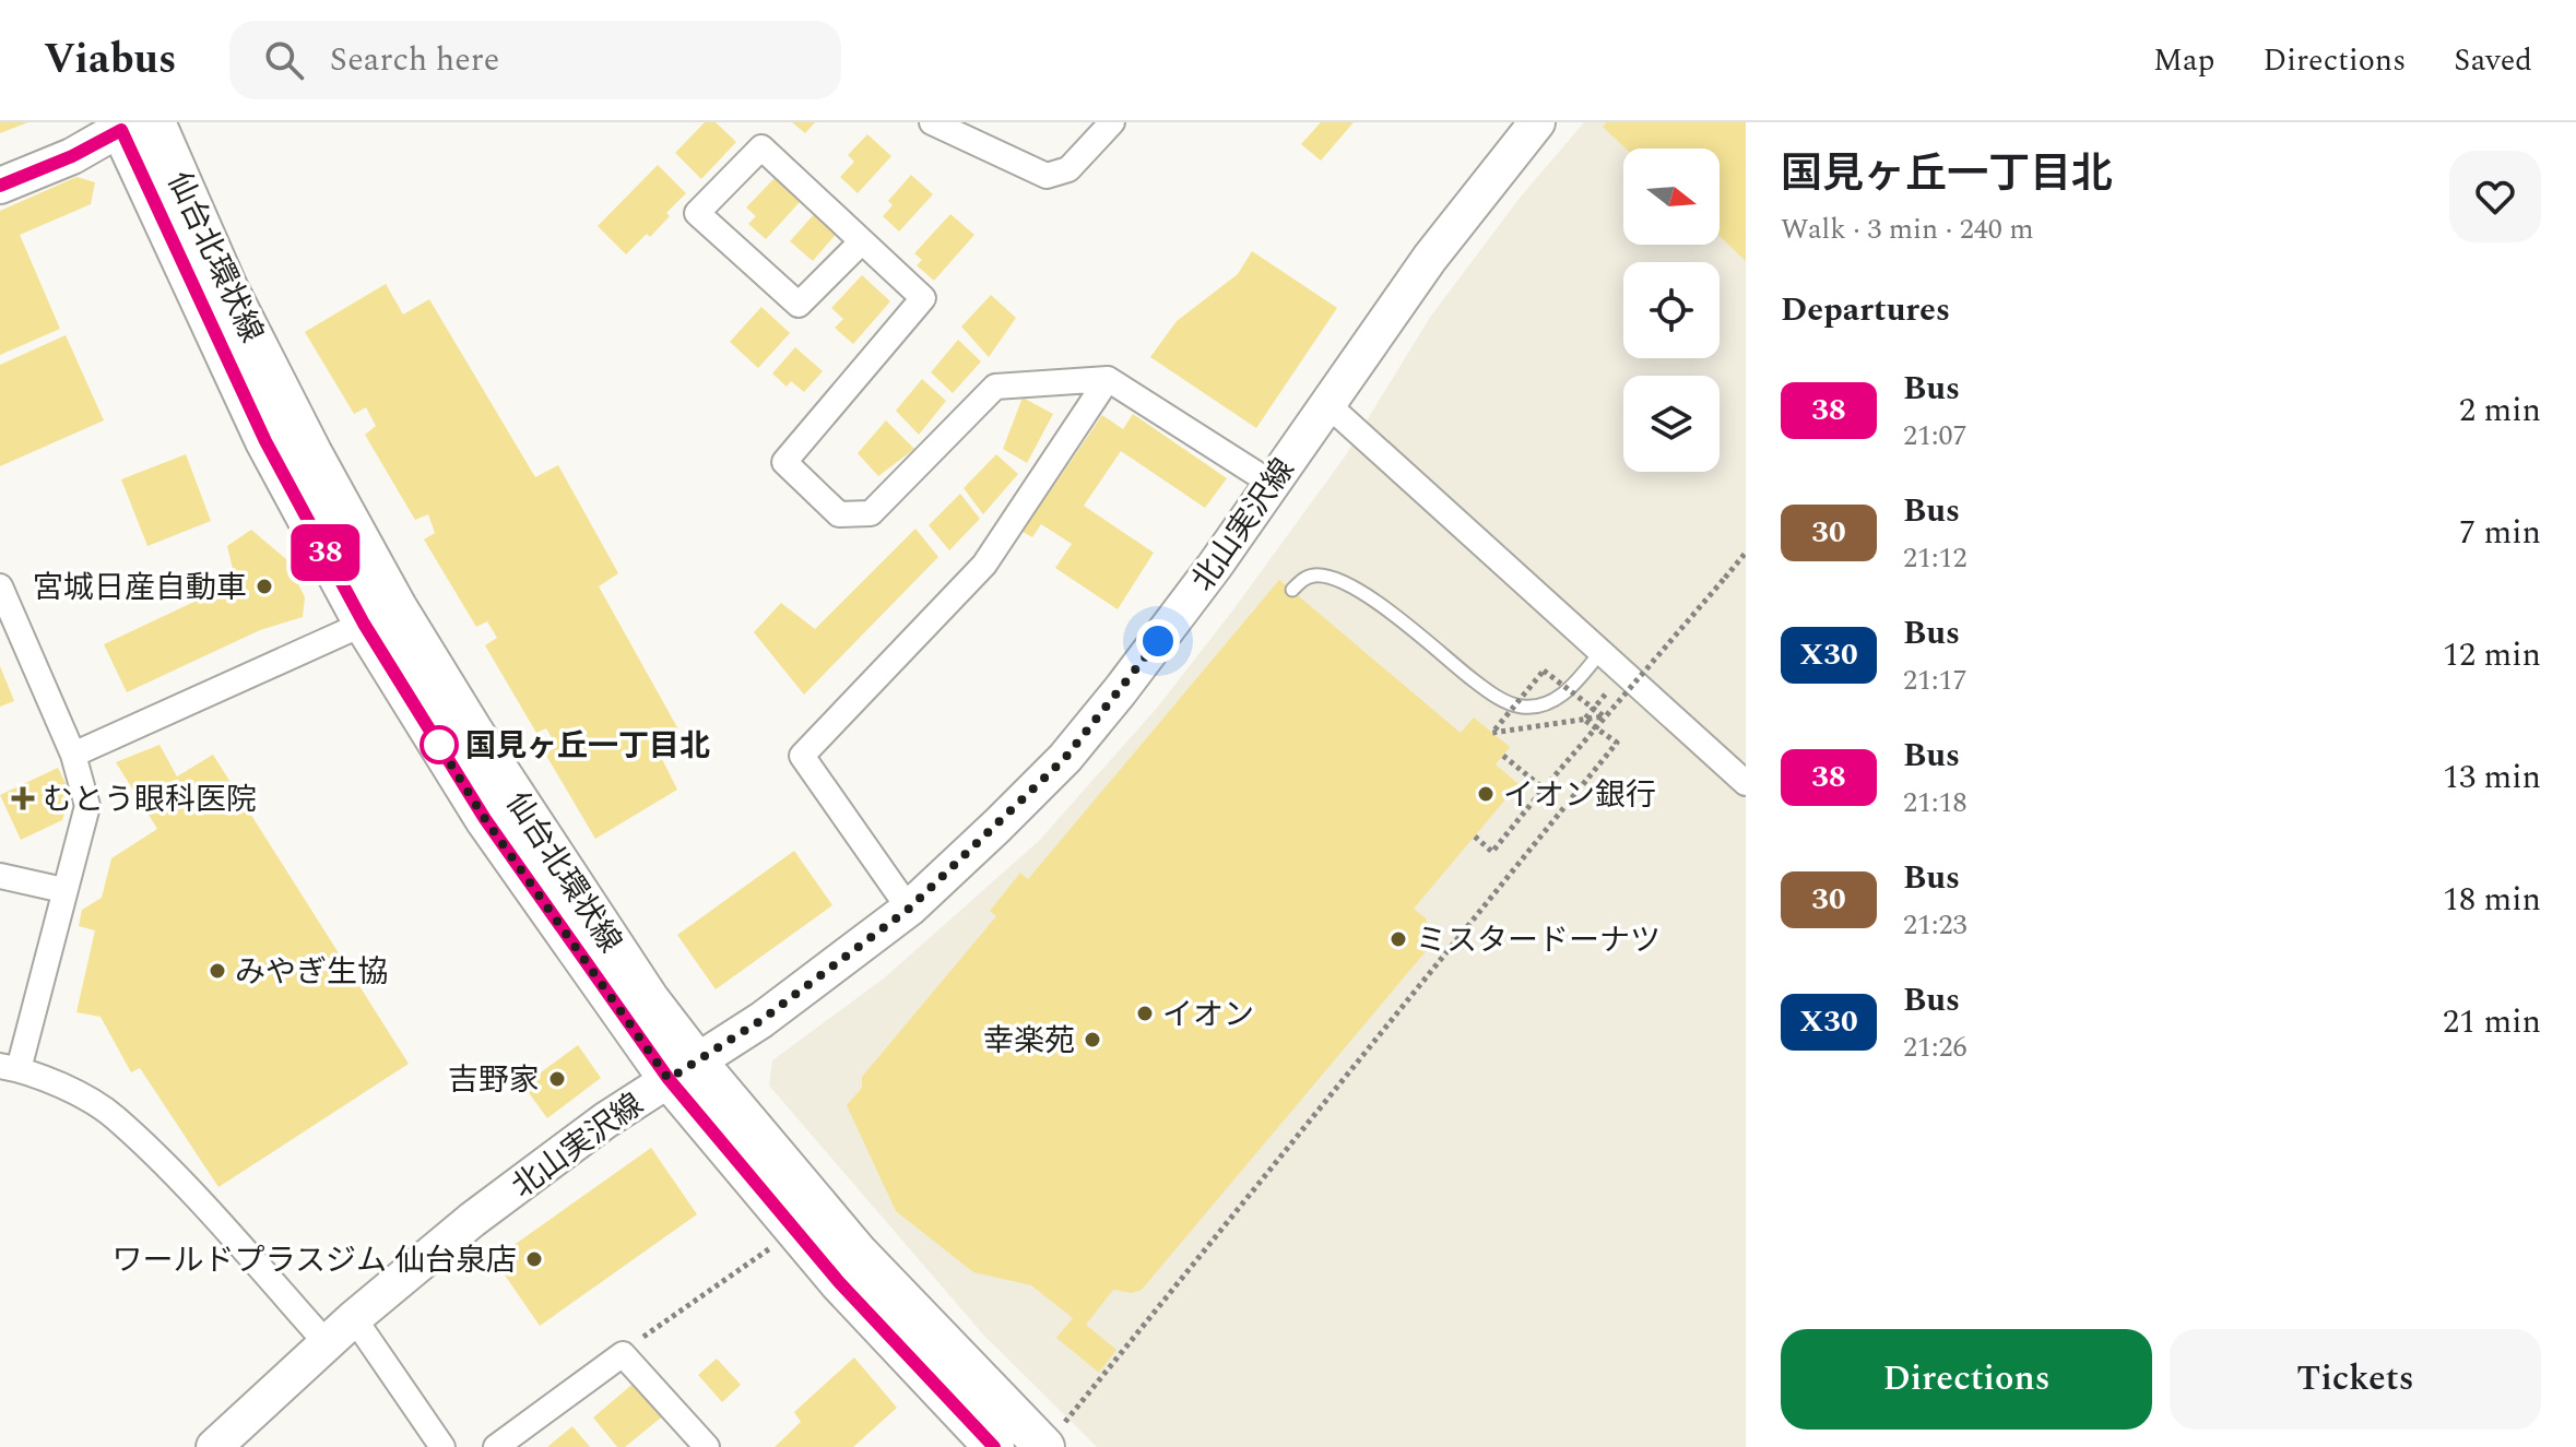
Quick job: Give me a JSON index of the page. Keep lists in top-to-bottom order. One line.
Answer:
{"streets":{"main road":["仙台北環状線"],"street":["北山実沢線"]},"crossings":[["仙台北環状線","北山実沢線"]],"places":{"other":["宮城日産自動車","国見ヶ丘一丁目北","イオン銀行","ミスタードーナツ","みやぎ生協","イオン","幸楽苑","吉野家","ワールドプラスジム 仙台泉店"],"health":["むとう眼科医院"]},"lines":["bus line 38"],"north":"right","page":{"header":"Viabus","search":"Search here","nav":["Map","Directions","Saved"],"on_map":"38","heading":[["国見ヶ丘一丁目北","Walk · 3 min · 240 m"],"Departures"],"list":[{"mark":"38","name":"Bus","note":"21:07","value":"2 min"},{"mark":"30","name":"Bus","note":"21:12","value":"7 min"},{"mark":"X30","name":"Bus","note":"21:17","value":"12 min"},{"mark":"38","name":"Bus","note":"21:18","value":"13 min"},{"mark":"30","name":"Bus","note":"21:23","value":"18 min"},{"mark":"X30","name":"Bus","note":"21:26","value":"21 min"}],"buttons":["Directions","Tickets"]}}
